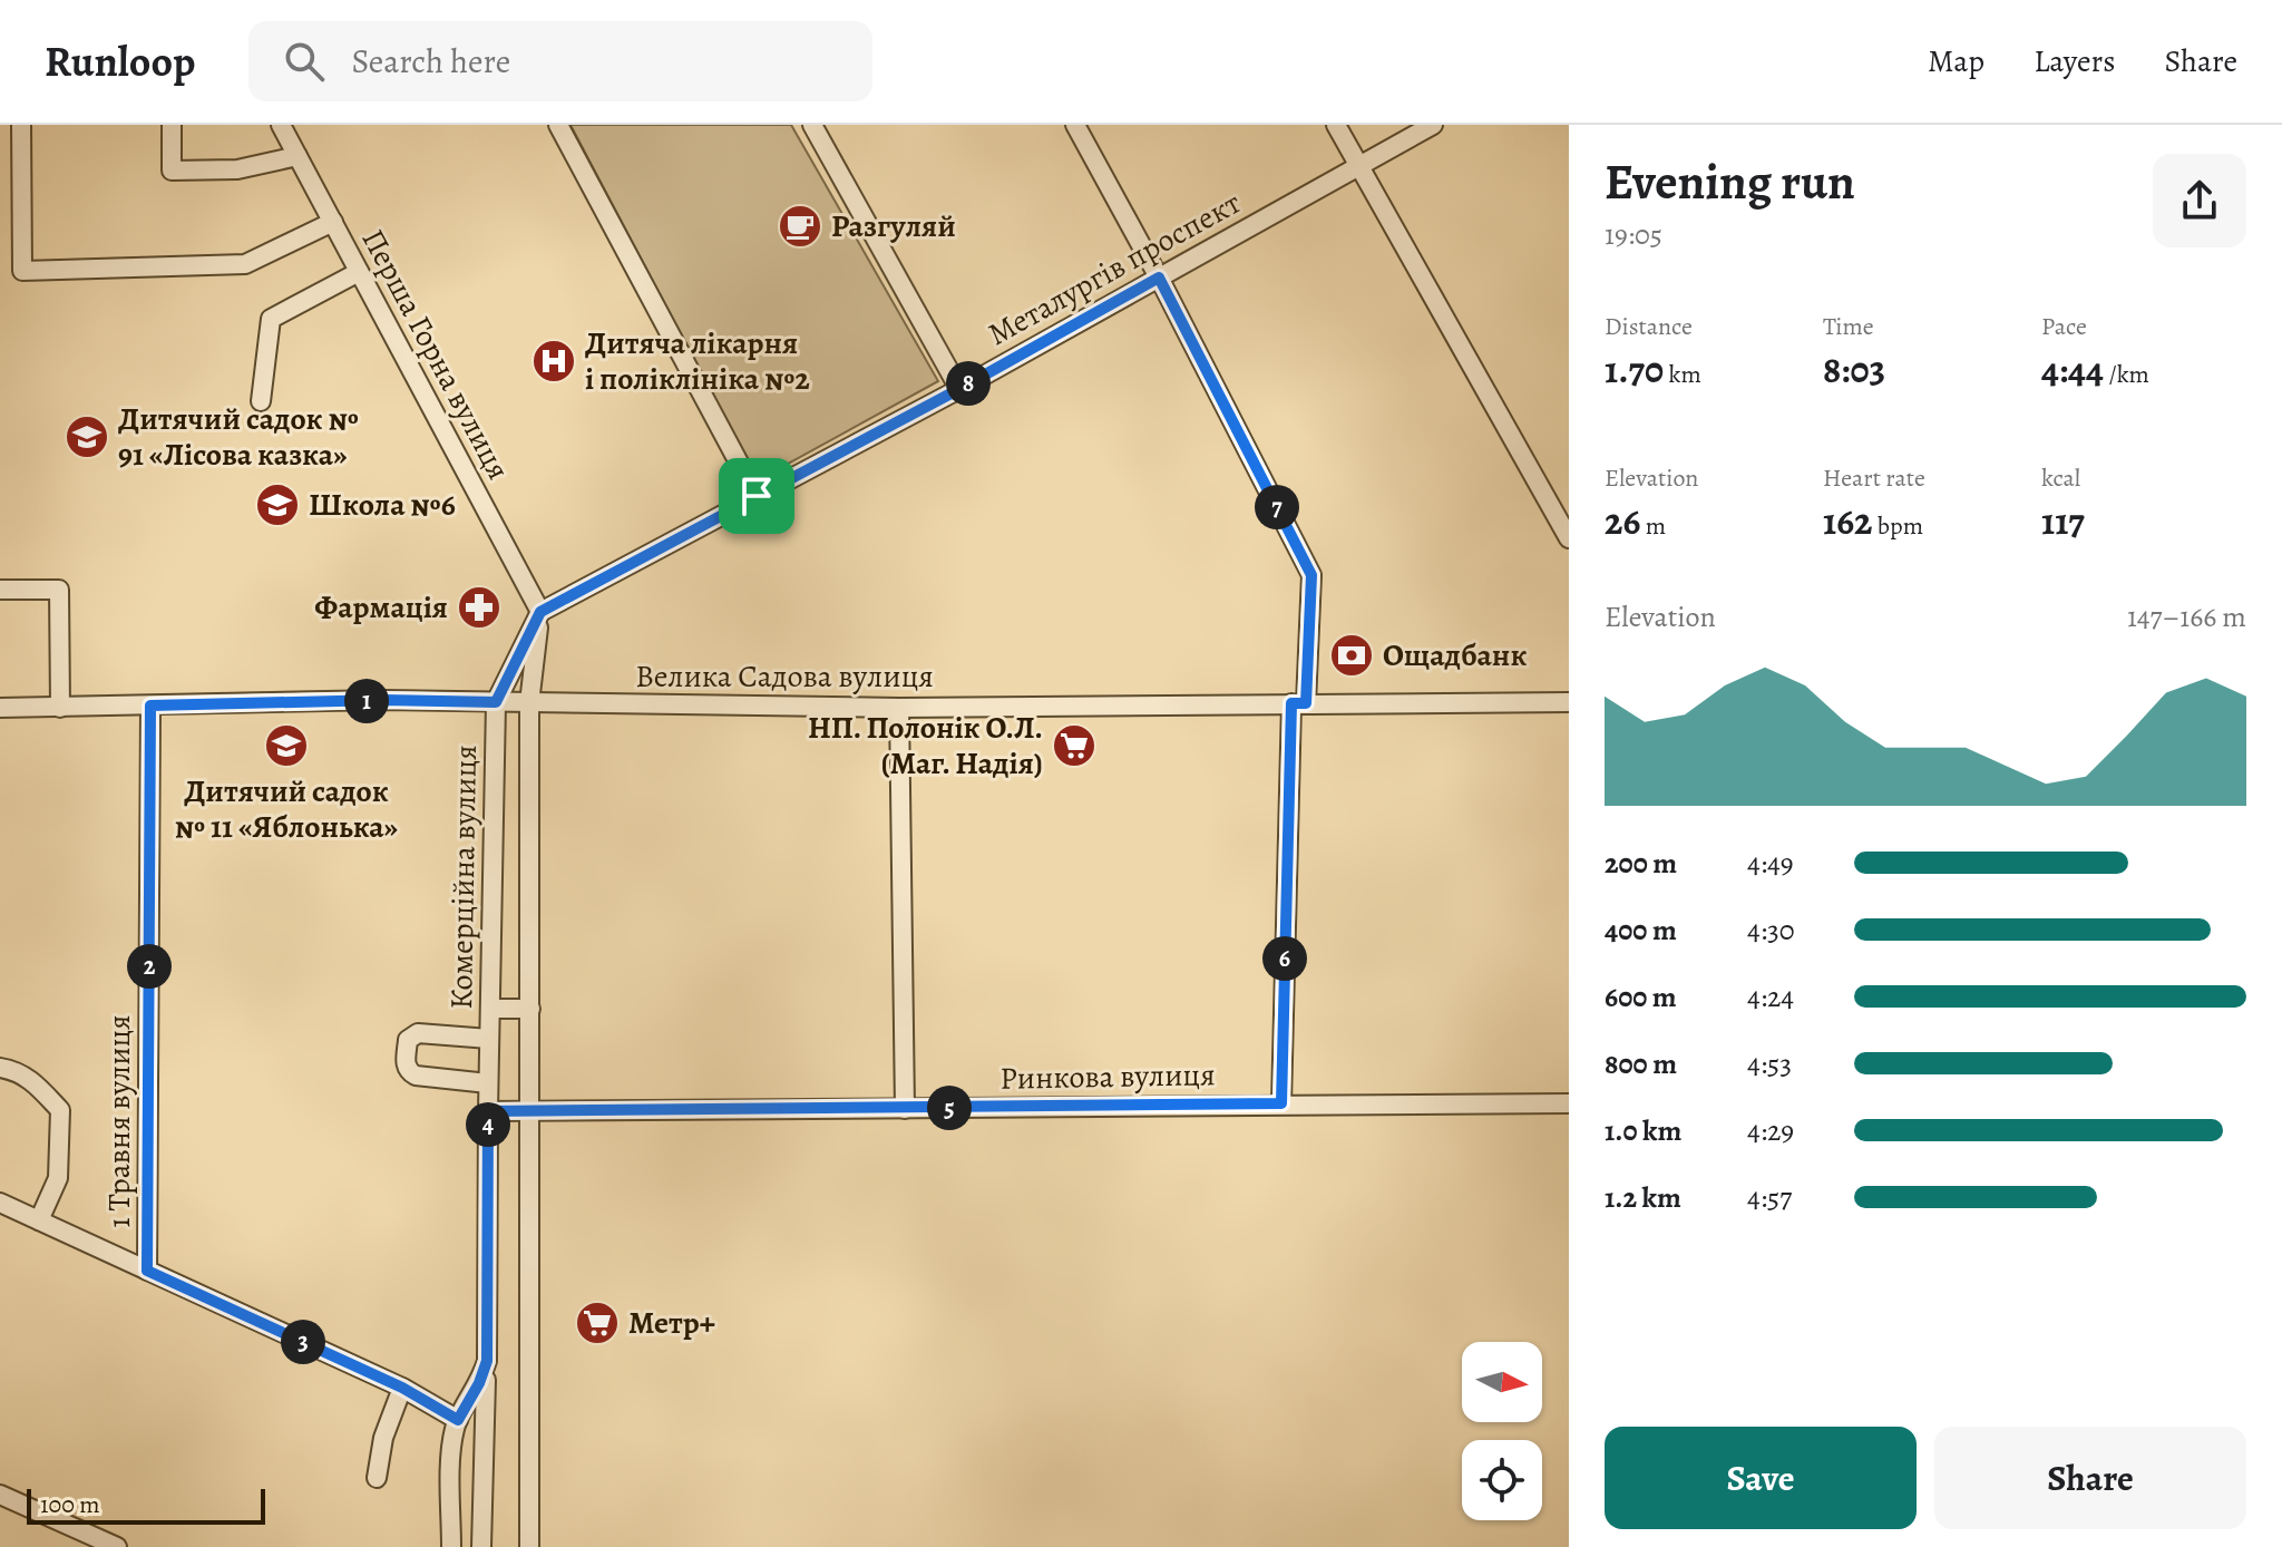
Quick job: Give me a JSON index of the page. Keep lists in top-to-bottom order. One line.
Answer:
{"streets":{"street":["Металургів проспект","Перша Горна вулиця","Велика Садова вулиця","Комерційна вулиця","Ринкова вулиця","1 Травня вулиця"]},"crossings":[["Металургів проспект","Перша Горна вулиця"],["Металургів проспект","Комерційна вулиця"],["Перша Горна вулиця","Комерційна вулиця"],["Велика Садова вулиця","Комерційна вулиця"],["Велика Садова вулиця","1 Травня вулиця"],["Комерційна вулиця","Ринкова вулиця"]],"places":{"cafe":["Разгуляй"],"hospital":["Дитяча лікарня і поліклініка №2"],"school or university":["Дитячий садок № 91 «Лісова казка»","Школа №6","Дитячий садок № 11 «Яблонька»"],"pharmacy":["Фармація"],"bank":["Ощадбанк"],"supermarket":["НП. Полонік О.Л. (Маг. Надія)","Метр+"]},"scale_bar":"100 m","north":"right","page":{"header":"Runloop","search":"Search here","nav":["Map","Layers","Share"],"heading":["Evening run","19:05"],"stats":[["Distance","1.70 km"],["Time","8:03"],["Pace","4:44 /km"],["Elevation","26 m"],["Heart rate","162 bpm"],["kcal","117"]],"pins":["8","7","1","6","2","5","4","3"],"chart":["Elevation","147–166 m"],"list":[{"name":"200 m","note":"4:49"},{"name":"400 m","note":"4:30"},{"name":"600 m","note":"4:24"},{"name":"800 m","note":"4:53"},{"name":"1.0 km","note":"4:29"},{"name":"1.2 km","note":"4:57"}],"buttons":["Save","Share"],"scale":"100 m"}}
